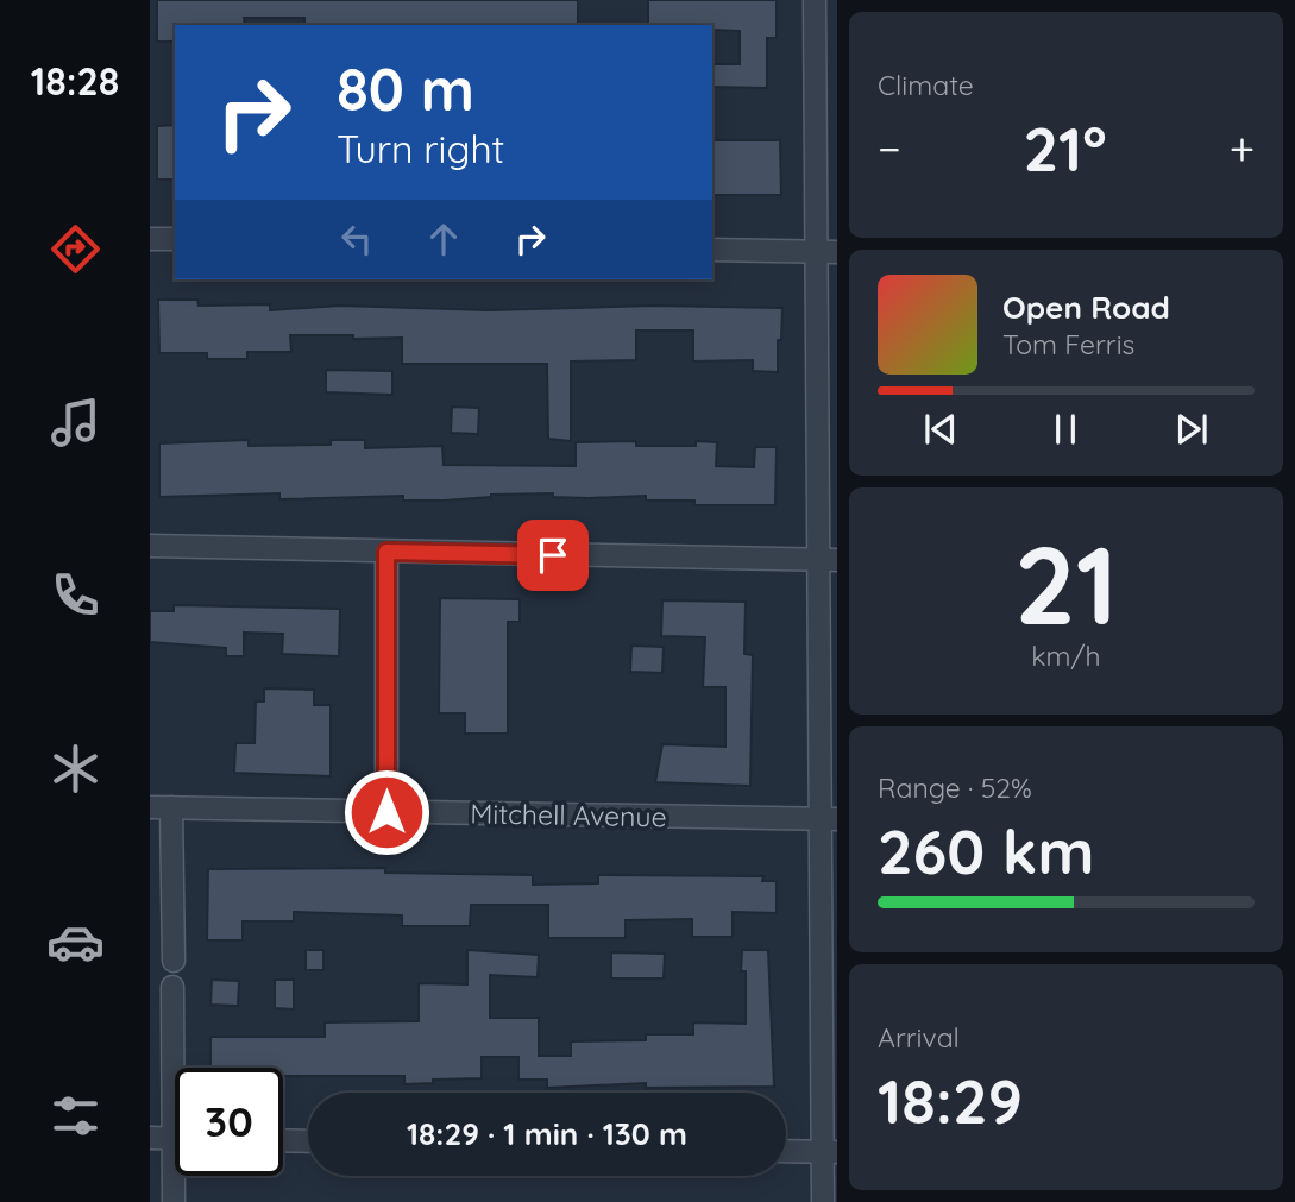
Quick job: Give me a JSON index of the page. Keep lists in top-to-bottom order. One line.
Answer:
{"streets":{"street":["Mitchell Avenue"]},"page":{"tabs":"18:28","tile":["Climate",["21","km/h"],["Range · 52%","260 km"],["Arrival","18:29"]],"turn":["80 m","Turn right"],"heat":["−","21°","+"],"song":["Open Road","Tom Ferris"],"limit":"30","trip":"18:29 · 1 min · 130 m"}}
